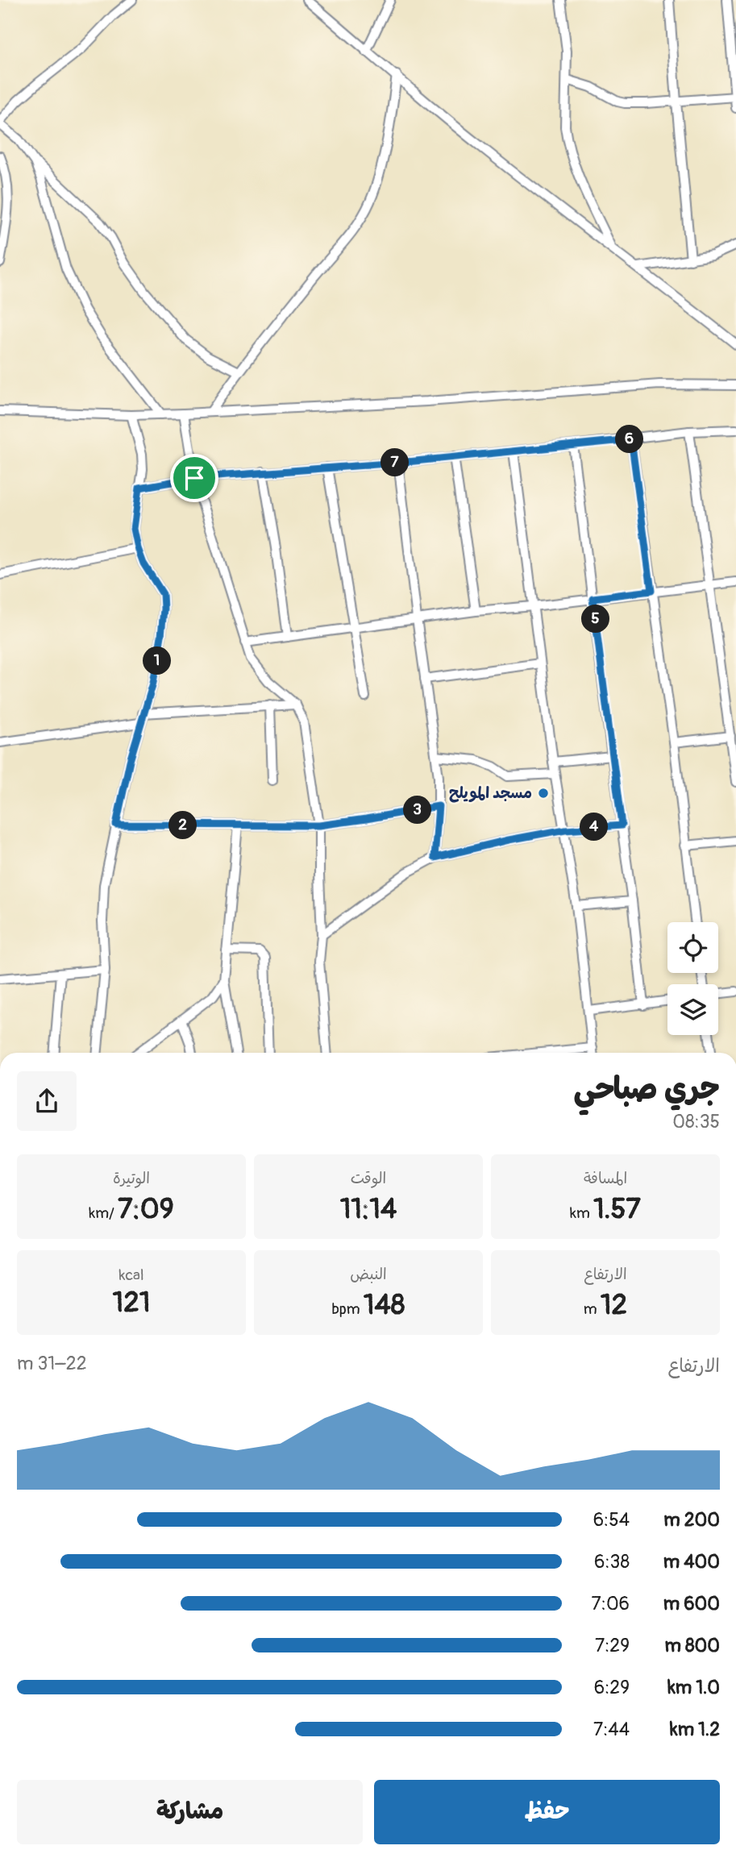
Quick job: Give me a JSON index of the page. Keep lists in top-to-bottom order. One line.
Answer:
{"places":["مسجد المويلح"],"page":{"pins":["6","7","5","1","3","2","4"],"heading":["جري صباحي","08:35"],"stats":[["المسافة","1.57 km"],["الوقت","11:14"],["الوتيرة","7:09 /km"],["الارتفاع","12 m"],["النبض","148 bpm"],["kcal","121"]],"chart":["الارتفاع","22–31 m"],"list":[{"name":"200 m","note":"6:54"},{"name":"400 m","note":"6:38"},{"name":"600 m","note":"7:06"},{"name":"800 m","note":"7:29"},{"name":"1.0 km","note":"6:29"},{"name":"1.2 km","note":"7:44"}],"buttons":["حفظ","مشاركة"]}}
